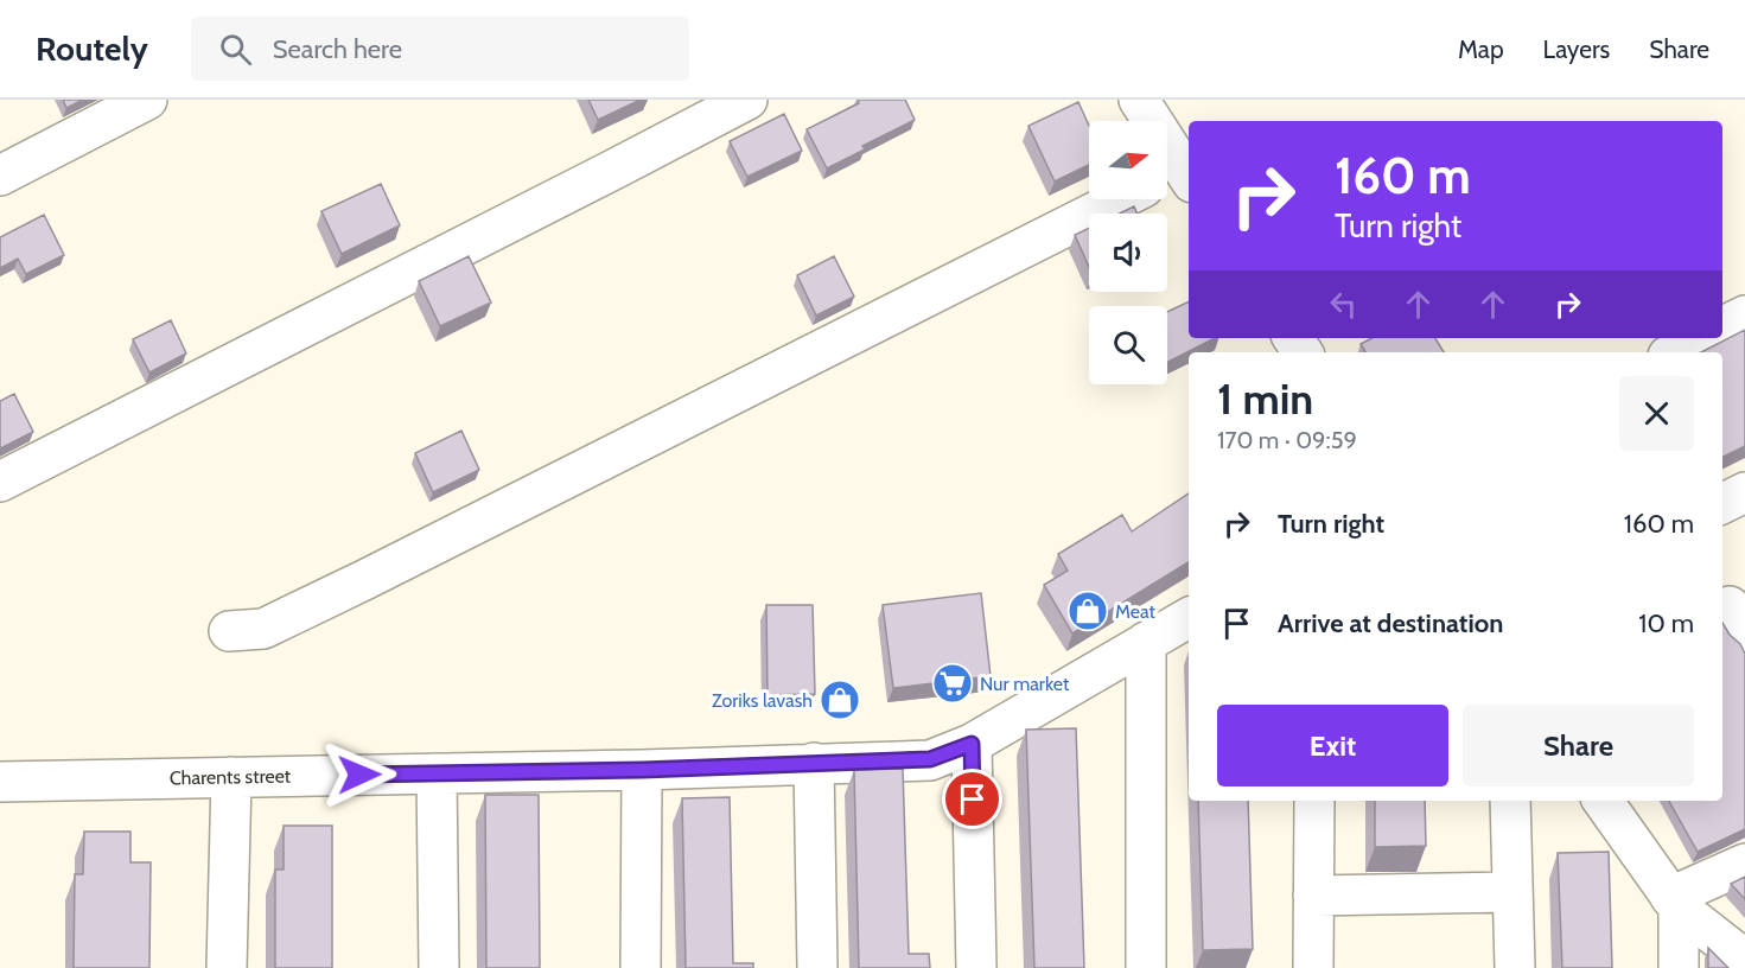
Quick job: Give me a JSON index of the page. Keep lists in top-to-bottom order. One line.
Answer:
{"streets":{"street":["Charents street"]},"places":{"shop":["Meat","Zoriks lavash"],"supermarket":["Nur market"]},"north":"right","page":{"header":"Routely","search":"Search here","nav":["Map","Layers","Share"],"turn":["160 m","Turn right"],"heading":["1 min","170 m · 09:59"],"list":[{"name":"Turn right","value":"160 m"},{"name":"Arrive at destination","value":"10 m"}],"buttons":["Exit","Share"]}}
